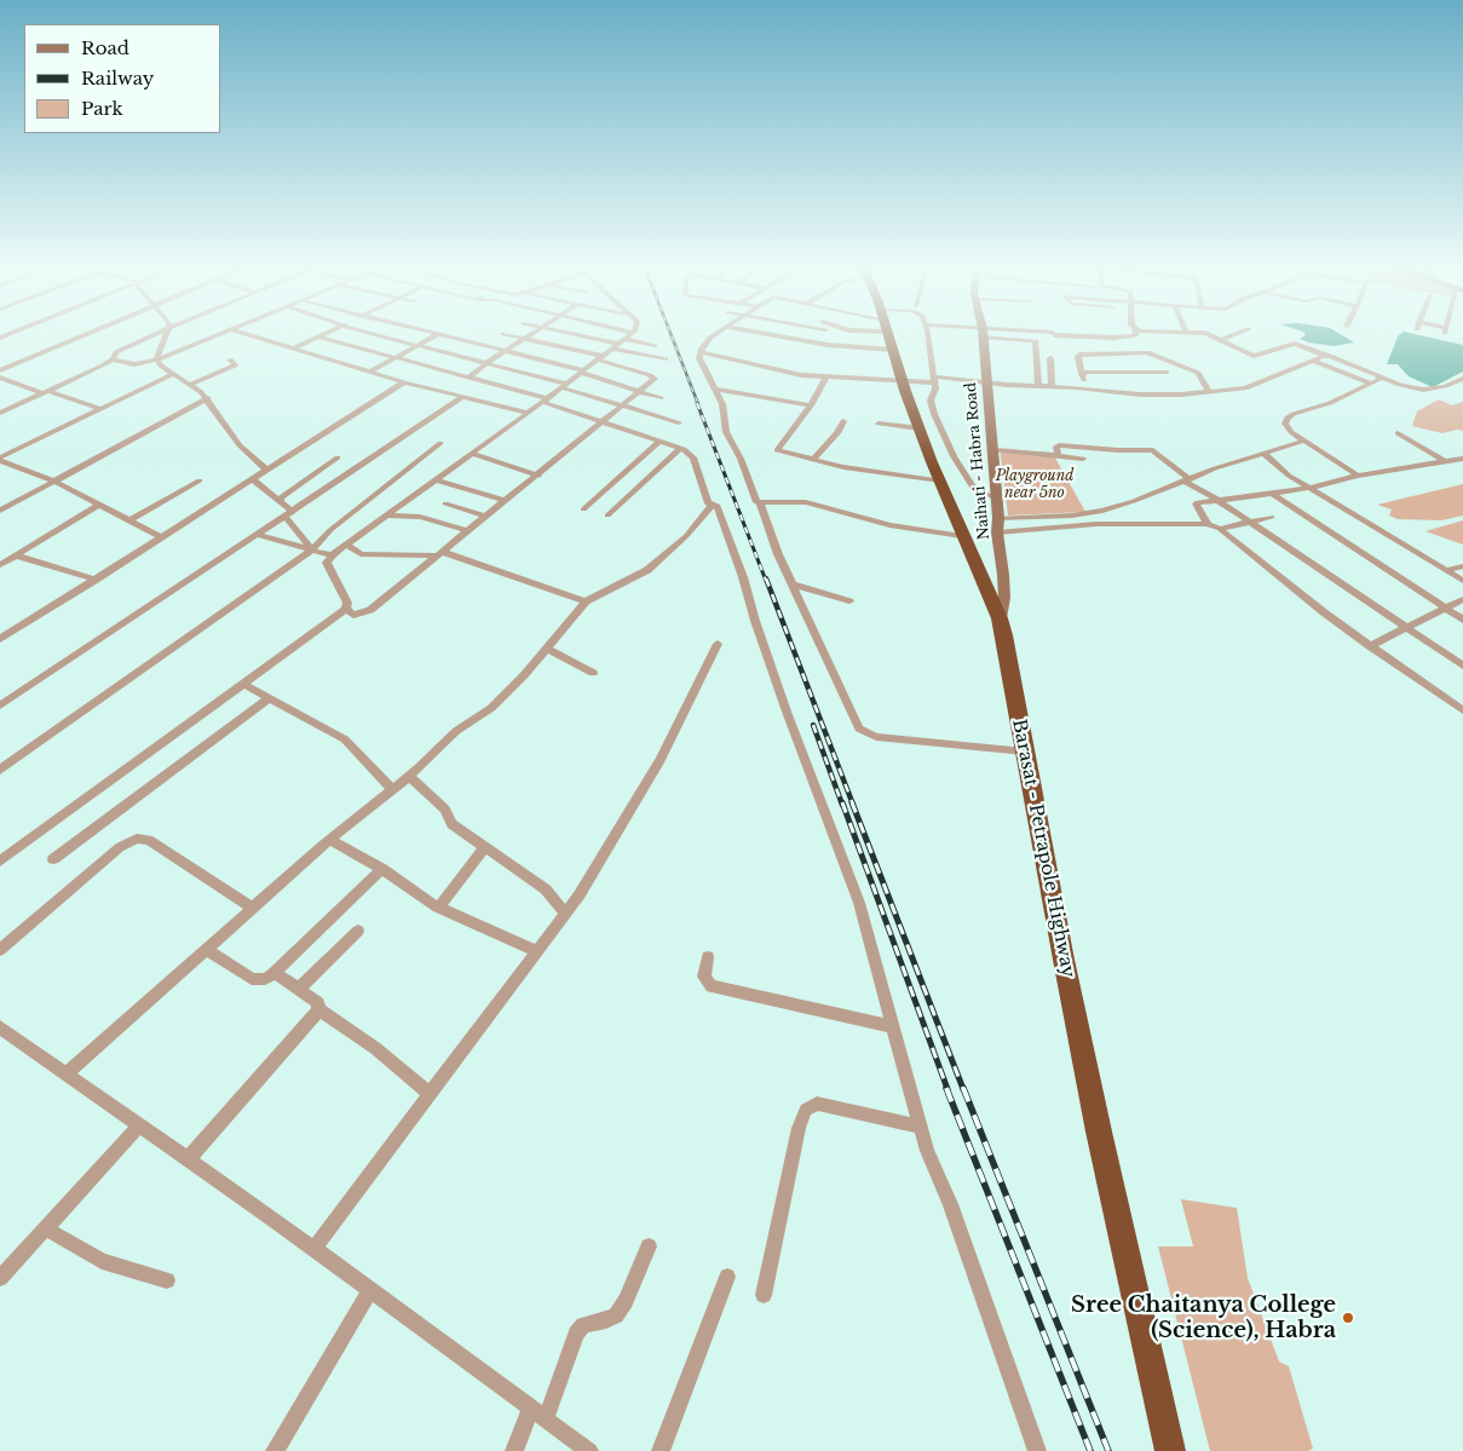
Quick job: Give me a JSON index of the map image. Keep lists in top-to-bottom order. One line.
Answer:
{"streets":{"highway":["Barasat - Petrapole Highway"],"main road":["Naihati - Habra Road"]},"crossings":[["Naihati - Habra Road","Barasat - Petrapole Highway"]],"parks":["Playground near 5no"],"places":["Sree Chaitanya College (Science), Habra"],"legend":["Road","Railway","Park"]}
